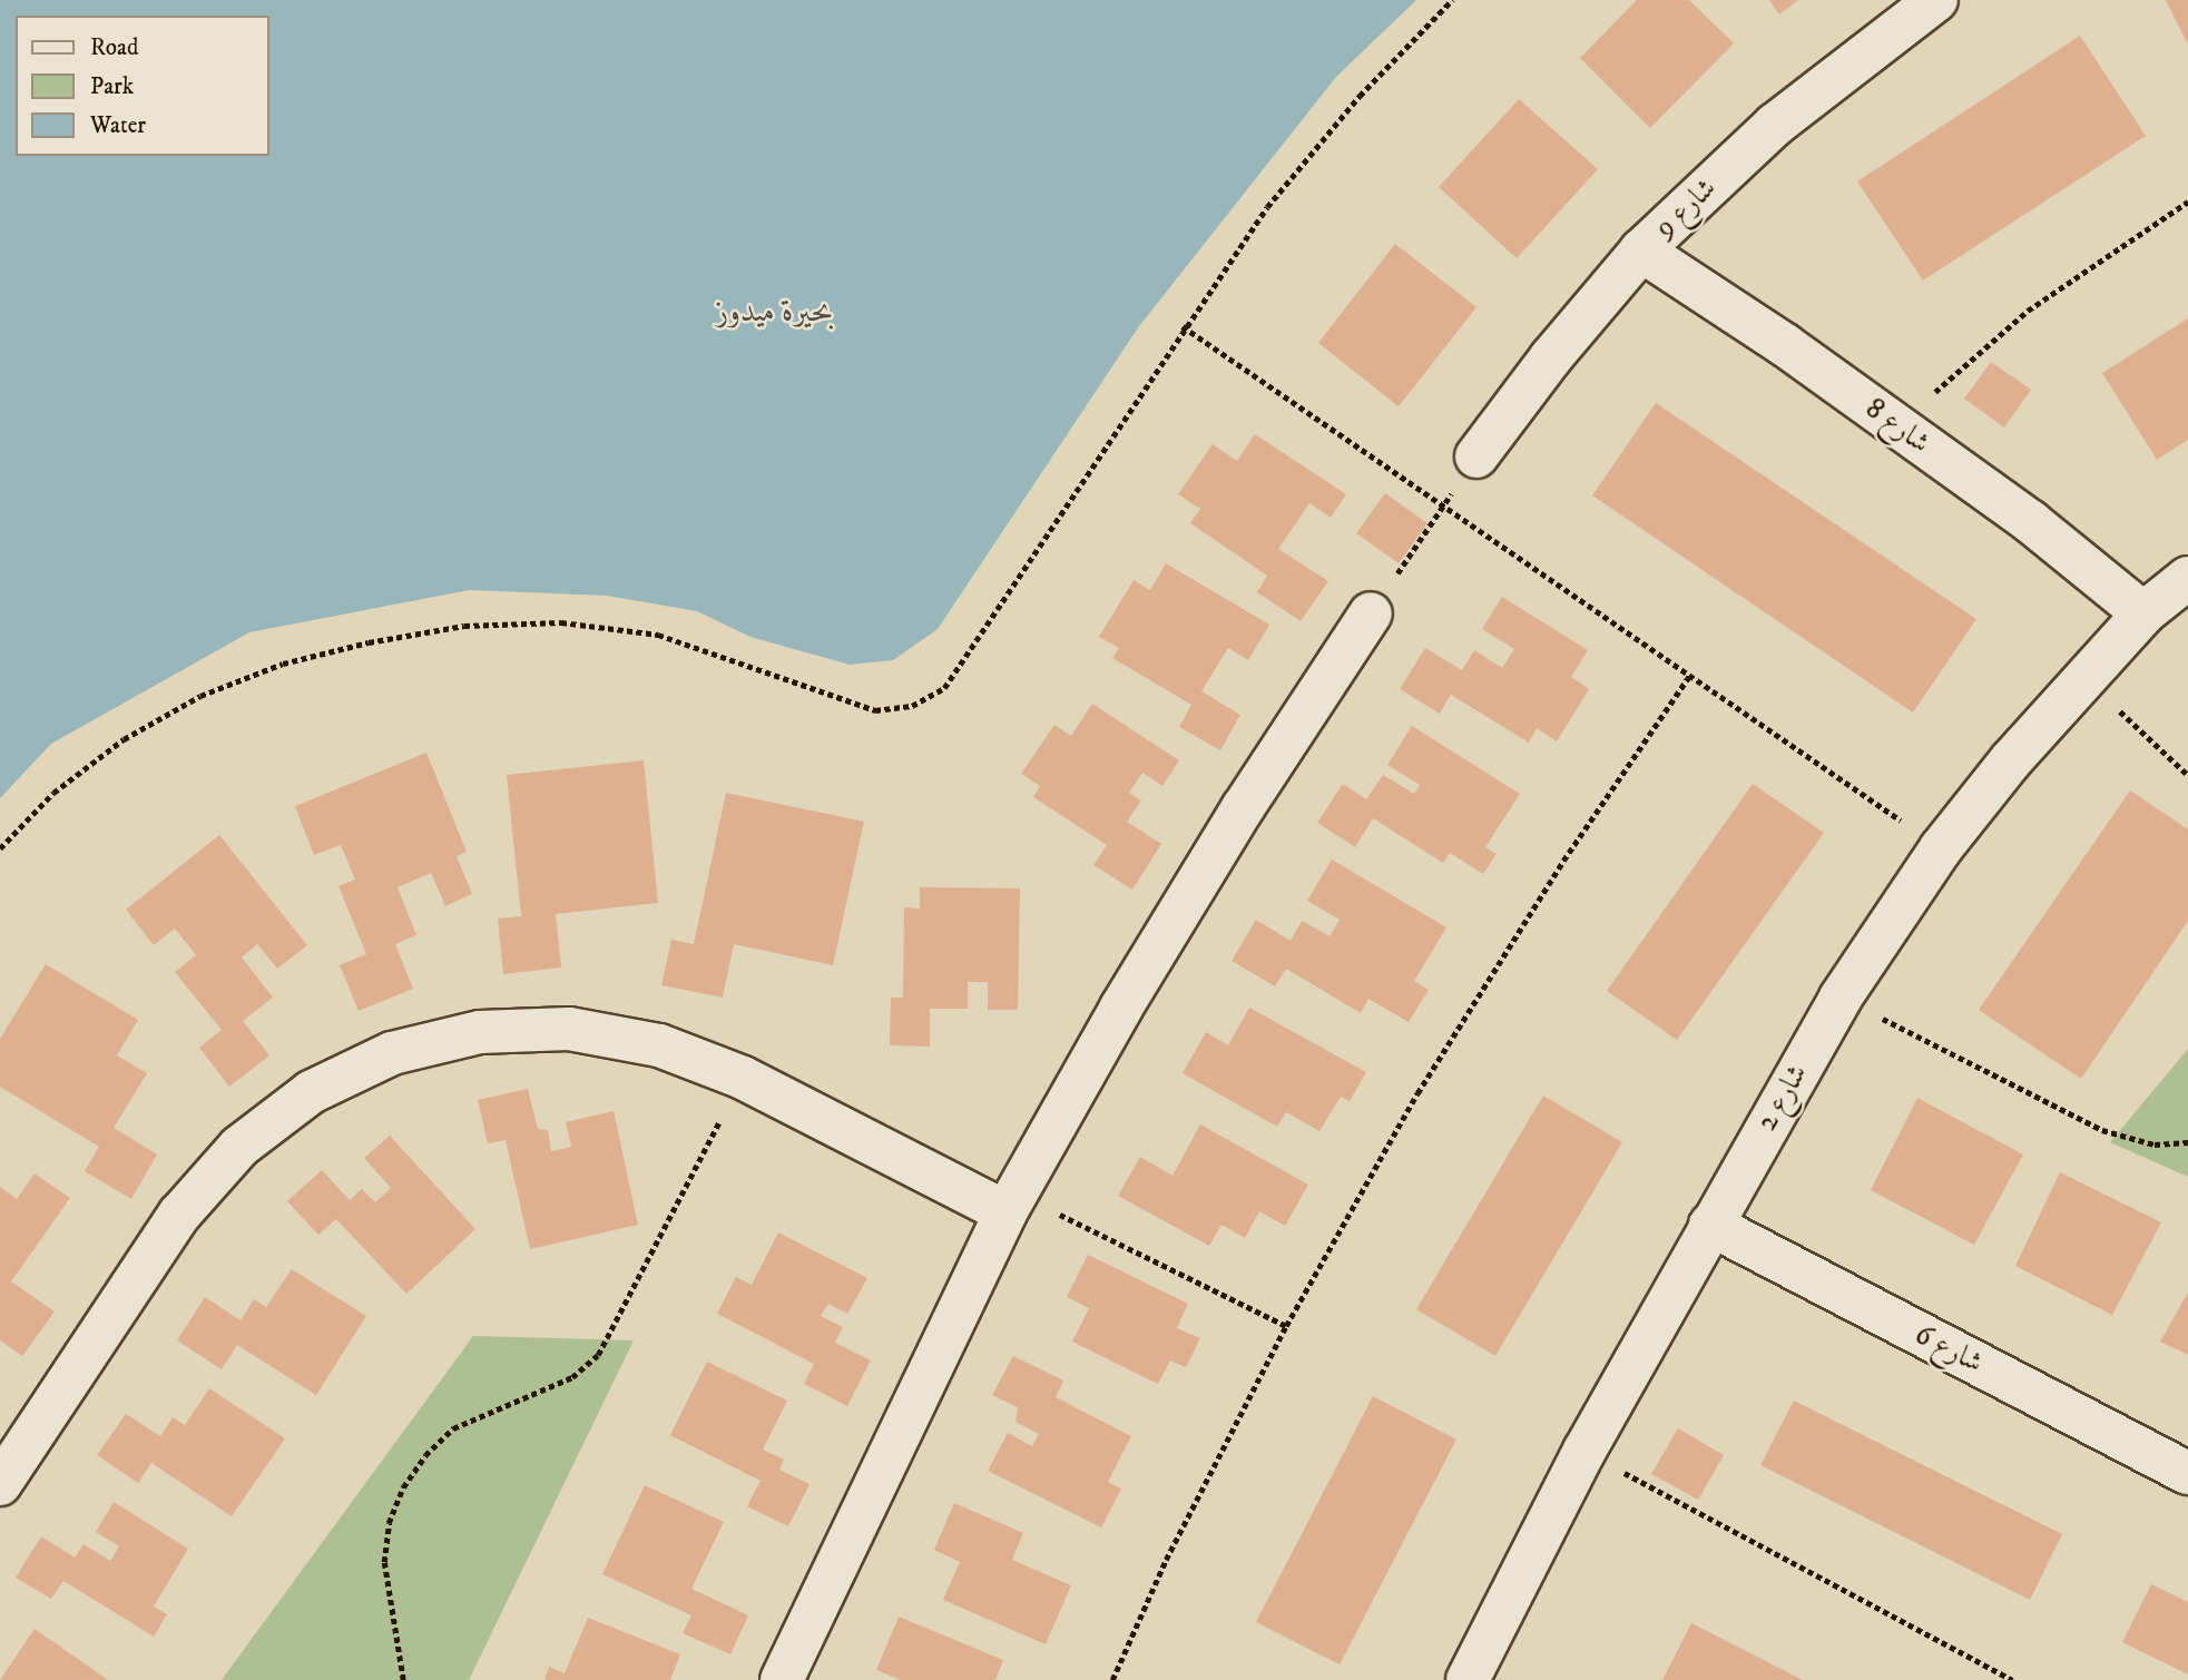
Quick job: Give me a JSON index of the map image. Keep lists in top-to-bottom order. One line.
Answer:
{"streets":{"street":["شارع 9","شارع 8","شارع 2","شارع 6"]},"crossings":[["شارع 9","شارع 8"],["شارع 8","شارع 2"],["شارع 2","شارع 6"]],"water":["بحيرة ميدوز"],"legend":["Road","Park","Water"]}
